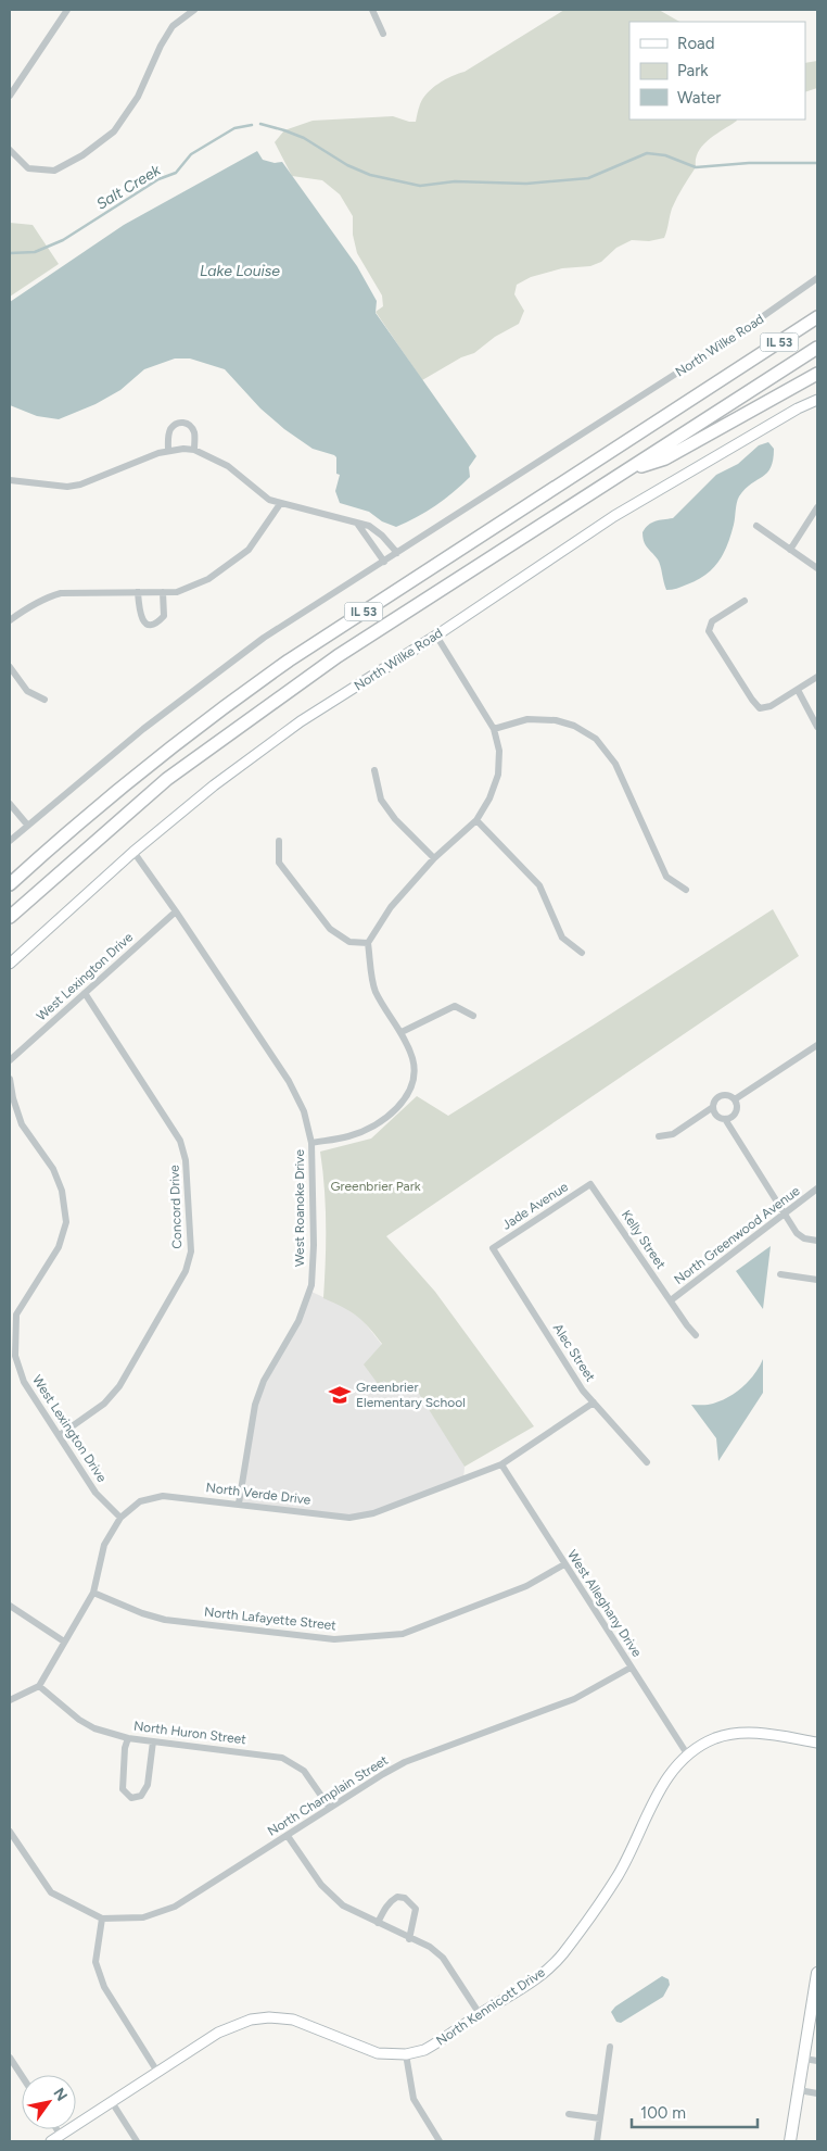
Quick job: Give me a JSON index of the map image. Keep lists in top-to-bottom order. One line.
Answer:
{"streets":{"highway":["IL 53"],"street":["North Wilke Road","West Lexington Drive","Jade Avenue","Concord Drive","West Roanoke Drive","North Greenwood Avenue","Kelly Street","Alec Street","North Verde Drive","West Alleghany Drive","North Lafayette Street","North Huron Street","North Champlain Street","North Kennicott Drive"]},"crossings":[["North Wilke Road","West Roanoke Drive"],["West Lexington Drive","Concord Drive"],["West Lexington Drive","West Roanoke Drive"],["West Lexington Drive","North Verde Drive"],["Jade Avenue","Kelly Street"],["Jade Avenue","Alec Street"],["West Roanoke Drive","North Verde Drive"],["North Greenwood Avenue","Kelly Street"],["Alec Street","North Verde Drive"],["North Verde Drive","West Alleghany Drive"],["North Verde Drive","North Lafayette Street"],["North Verde Drive","North Huron Street"],["West Alleghany Drive","North Lafayette Street"],["West Alleghany Drive","North Champlain Street"],["West Alleghany Drive","North Kennicott Drive"],["North Huron Street","North Champlain Street"]],"water":["Salt Creek","Lake Louise"],"parks":["Greenbrier Park"],"places":{"school or university":["Greenbrier Elementary School"]},"legend":["Road","Park","Water"],"scale_bar":"100 m","north":"top right"}
